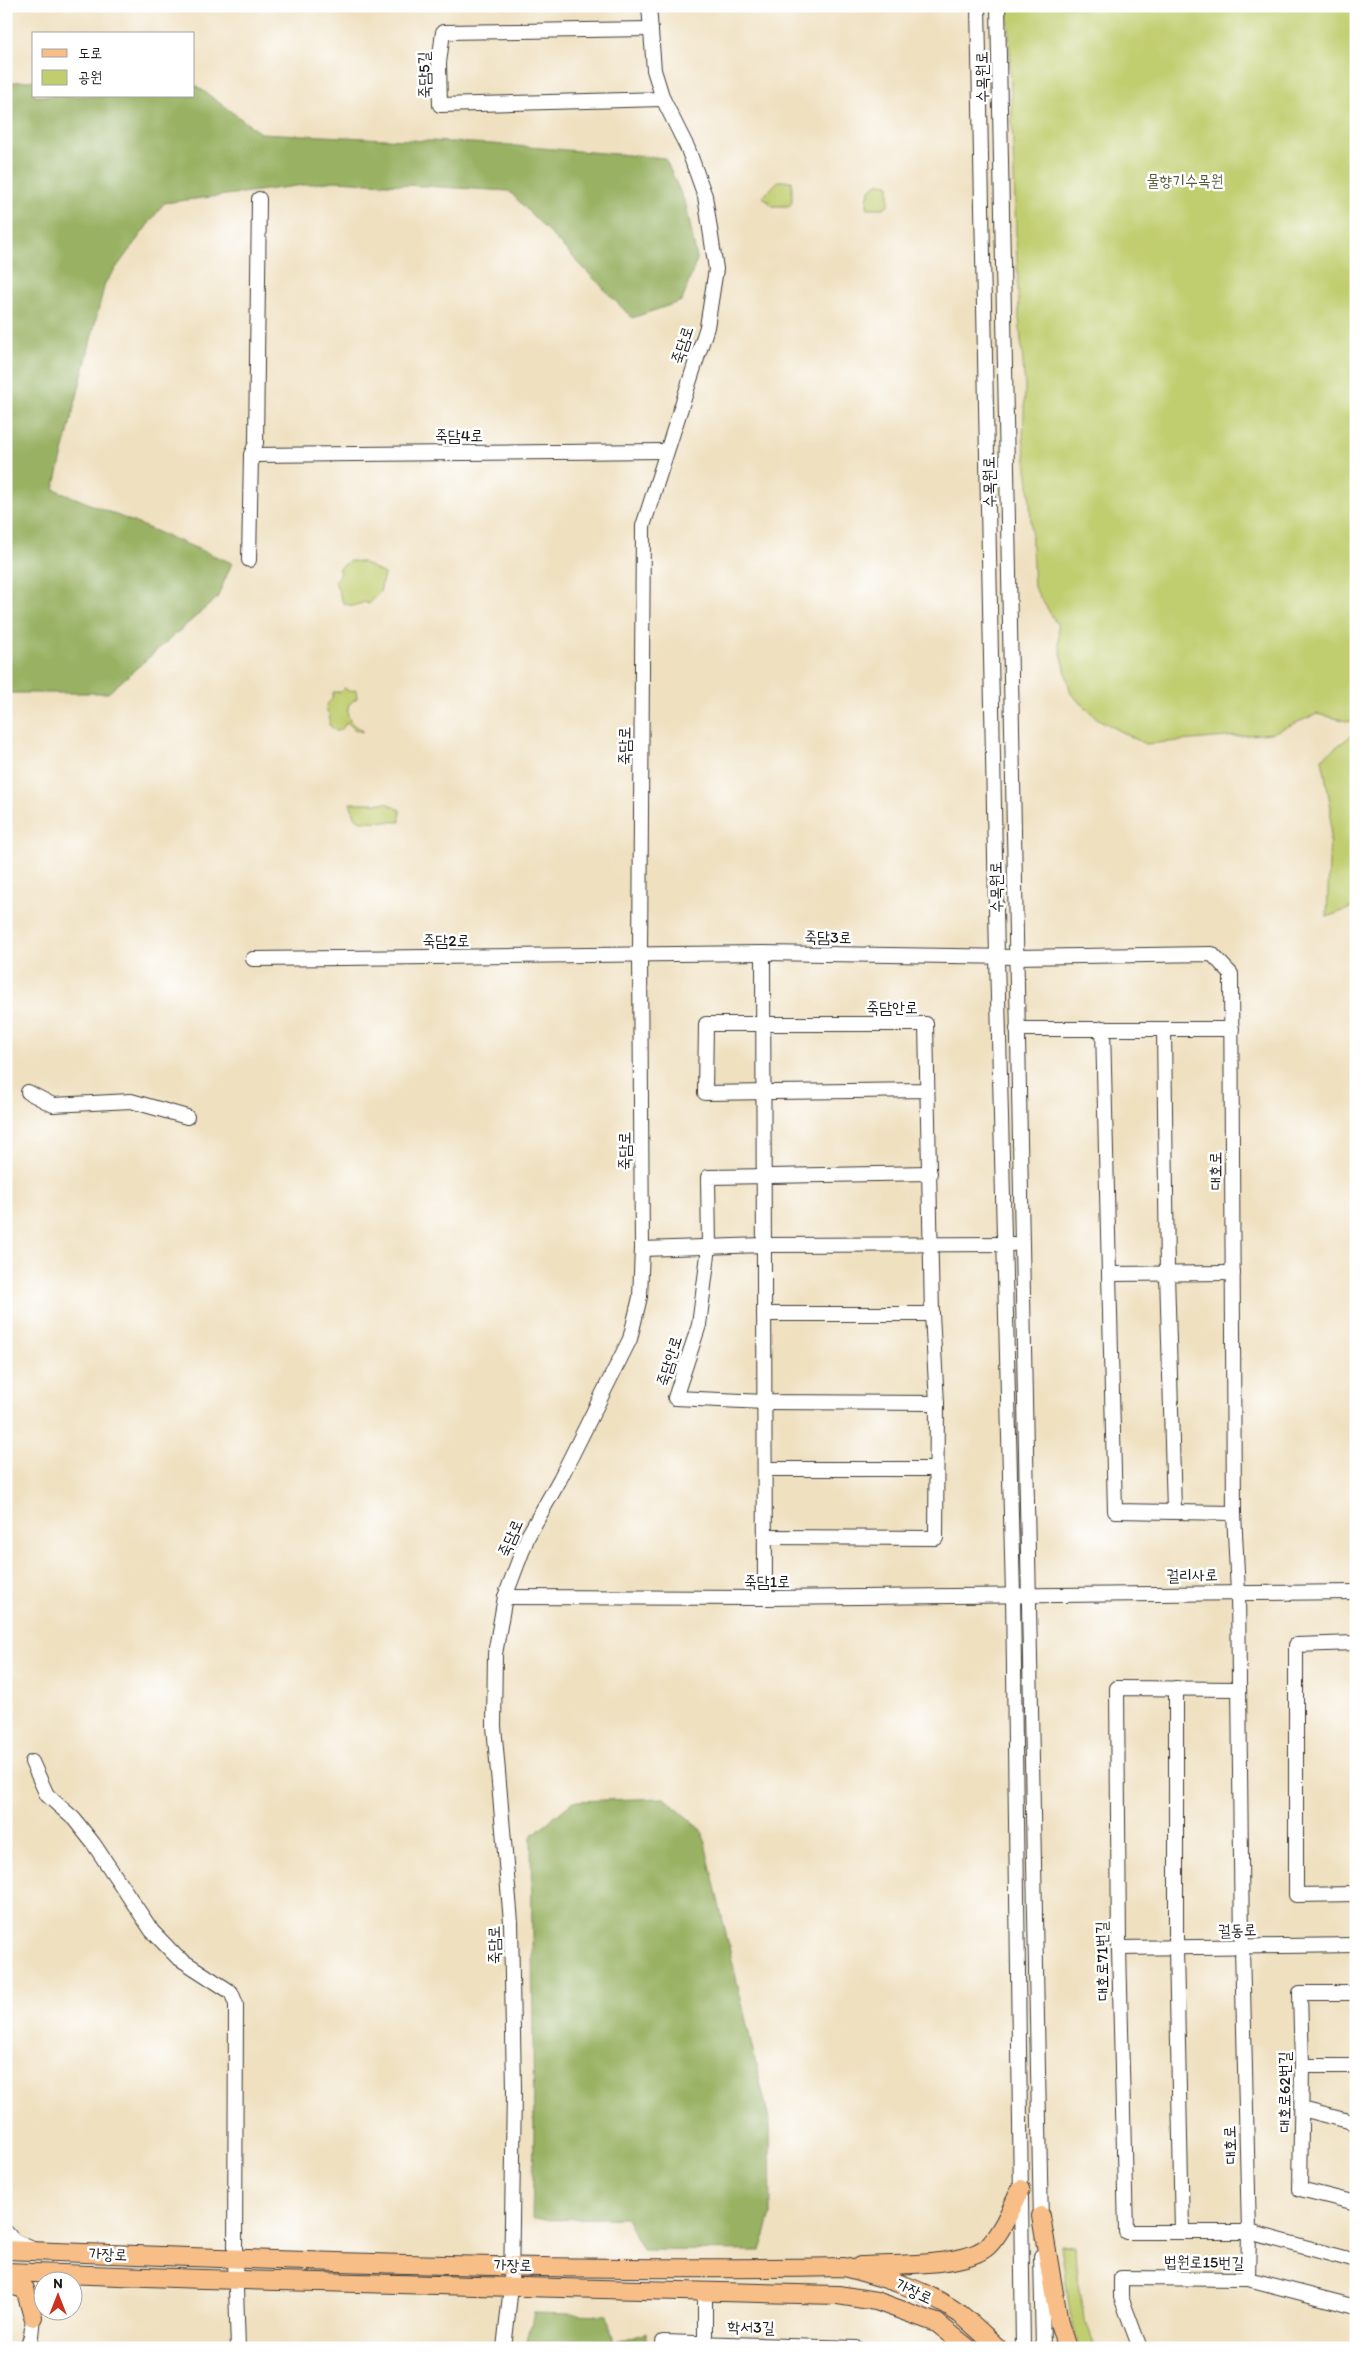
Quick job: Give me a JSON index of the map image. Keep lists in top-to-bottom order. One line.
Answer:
{"streets":{"main road":["가장로"],"street":["죽담5길","수목원로","죽담로","죽담4로","죽담3로","죽담2로","죽담안로","대호로","궐리사로","죽담1로","궐동로","대호로71번길","대호로62번길","법원로15번길","학서3길"]},"crossings":[["죽담5길","죽담로"],["수목원로","죽담3로"],["수목원로","대호로"],["수목원로","궐리사로"],["수목원로","죽담1로"],["죽담로","죽담4로"],["죽담로","죽담3로"],["죽담로","죽담2로"],["죽담로","죽담1로"],["죽담로","가장로"],["죽담3로","죽담2로"],["죽담3로","대호로"],["대호로","궐리사로"],["대호로","궐동로"],["대호로","대호로71번길"],["대호로","법원로15번길"],["궐리사로","죽담1로"],["궐동로","대호로71번길"]],"parks":["물향기수목원"],"legend":["도로","공원"],"north":"top"}
